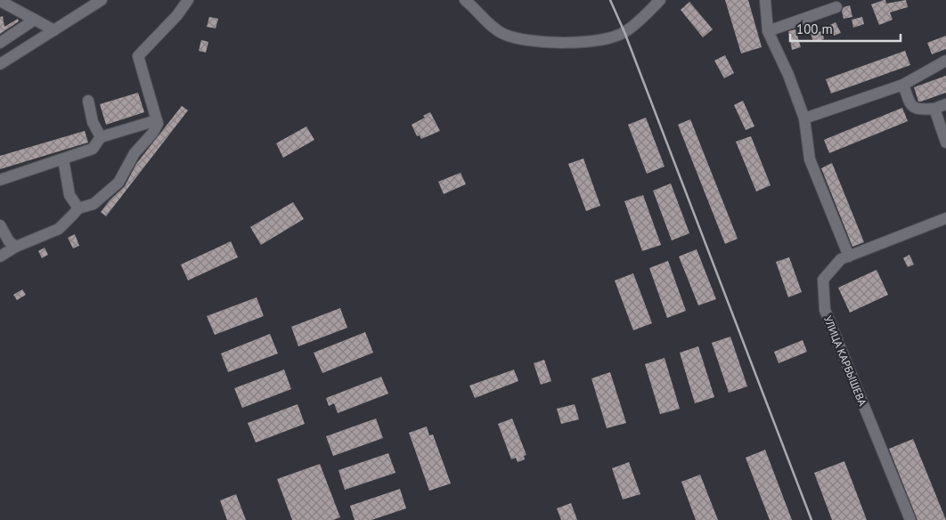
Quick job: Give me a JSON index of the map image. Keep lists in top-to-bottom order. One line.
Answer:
{"streets":{"street":["УЛИЦА КАРБЫШЕВА"]},"scale_bar":"100 m"}
